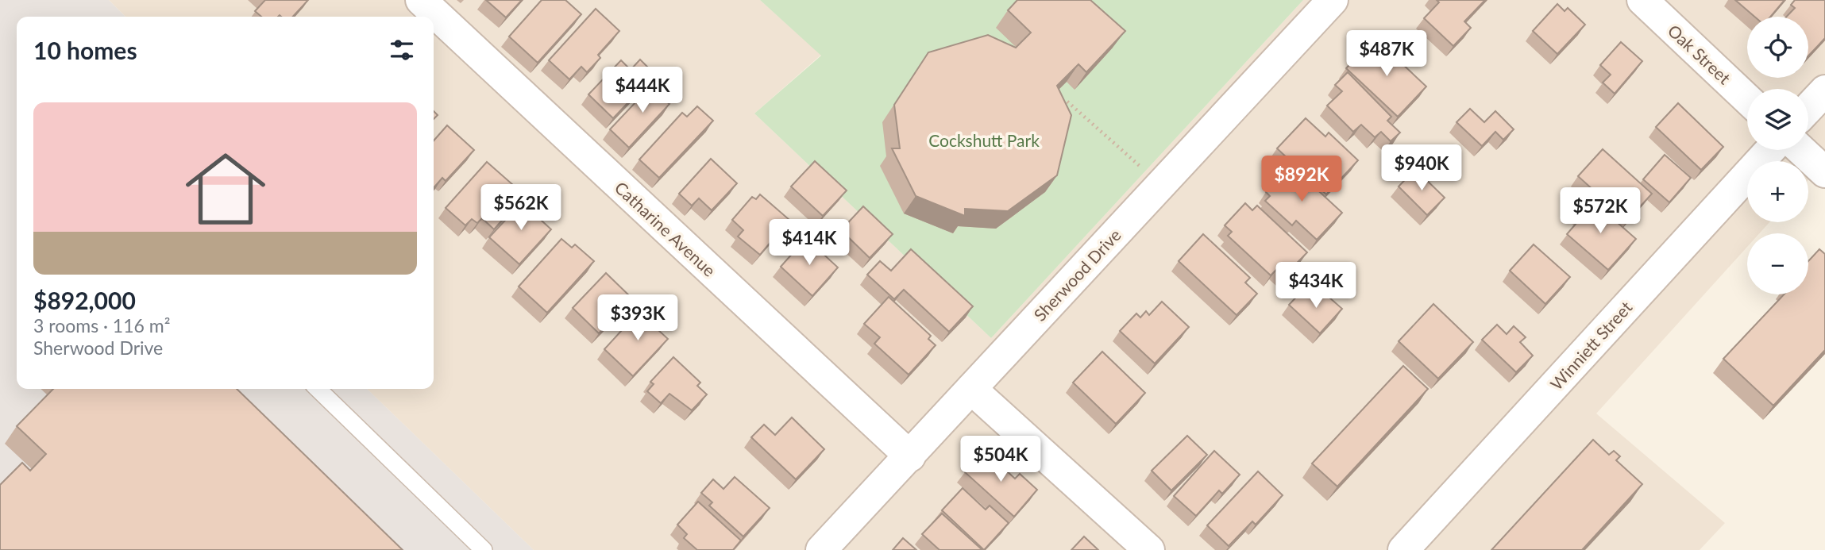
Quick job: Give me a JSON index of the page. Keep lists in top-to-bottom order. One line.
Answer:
{"streets":{"street":["Oak Street","Catharine Avenue","Sherwood Drive","Winniett Street"]},"crossings":[["Catharine Avenue","Sherwood Drive"]],"parks":["Cockshutt Park"],"page":{"map_buttons":["+","−"],"heading":"10 homes","price":["$487K","$444K","$940K","$892K","$562K","$572K","$414K","$434K","$393K","$504K"],"list":[{"name":"$892,000","note":"3 rooms · 116 m² · Sherwood Drive"}]}}
